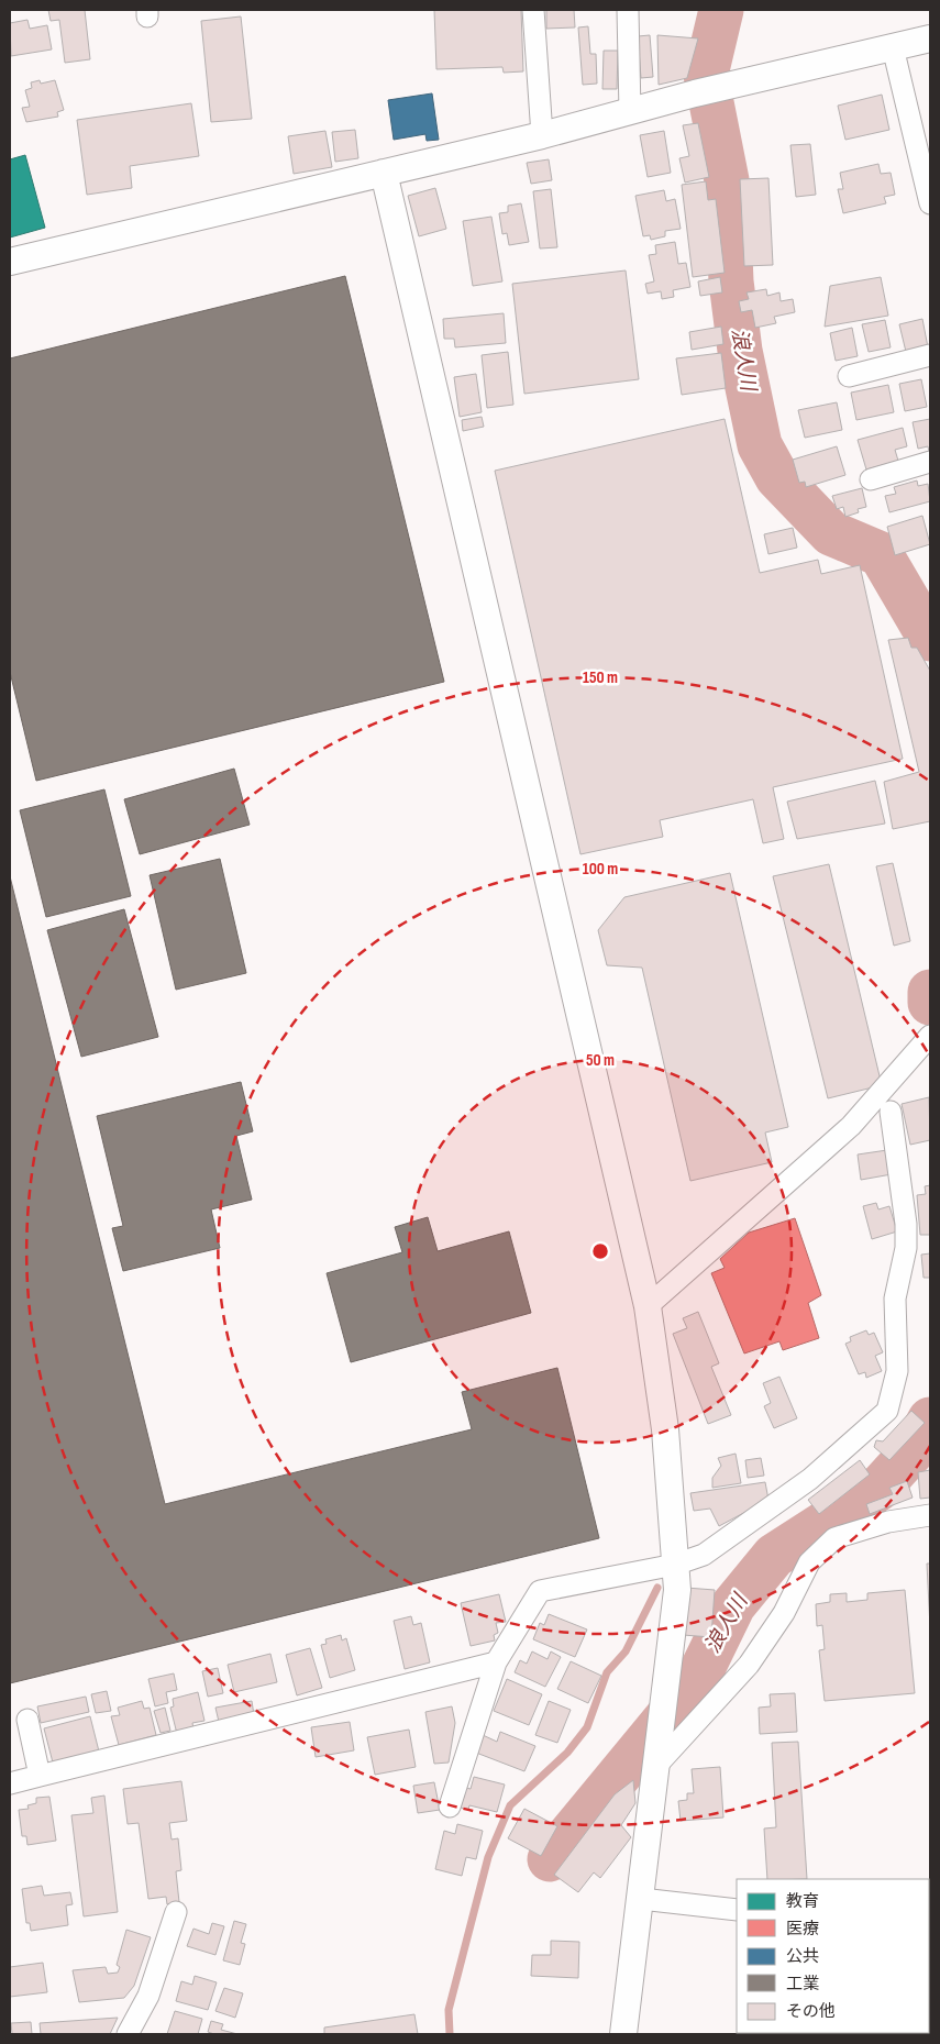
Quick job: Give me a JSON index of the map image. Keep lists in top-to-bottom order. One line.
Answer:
{"water":["浪人川"],"legend":["教育","医療","公共","工業","その他"],"rings":["150 m","100 m","50 m"]}
